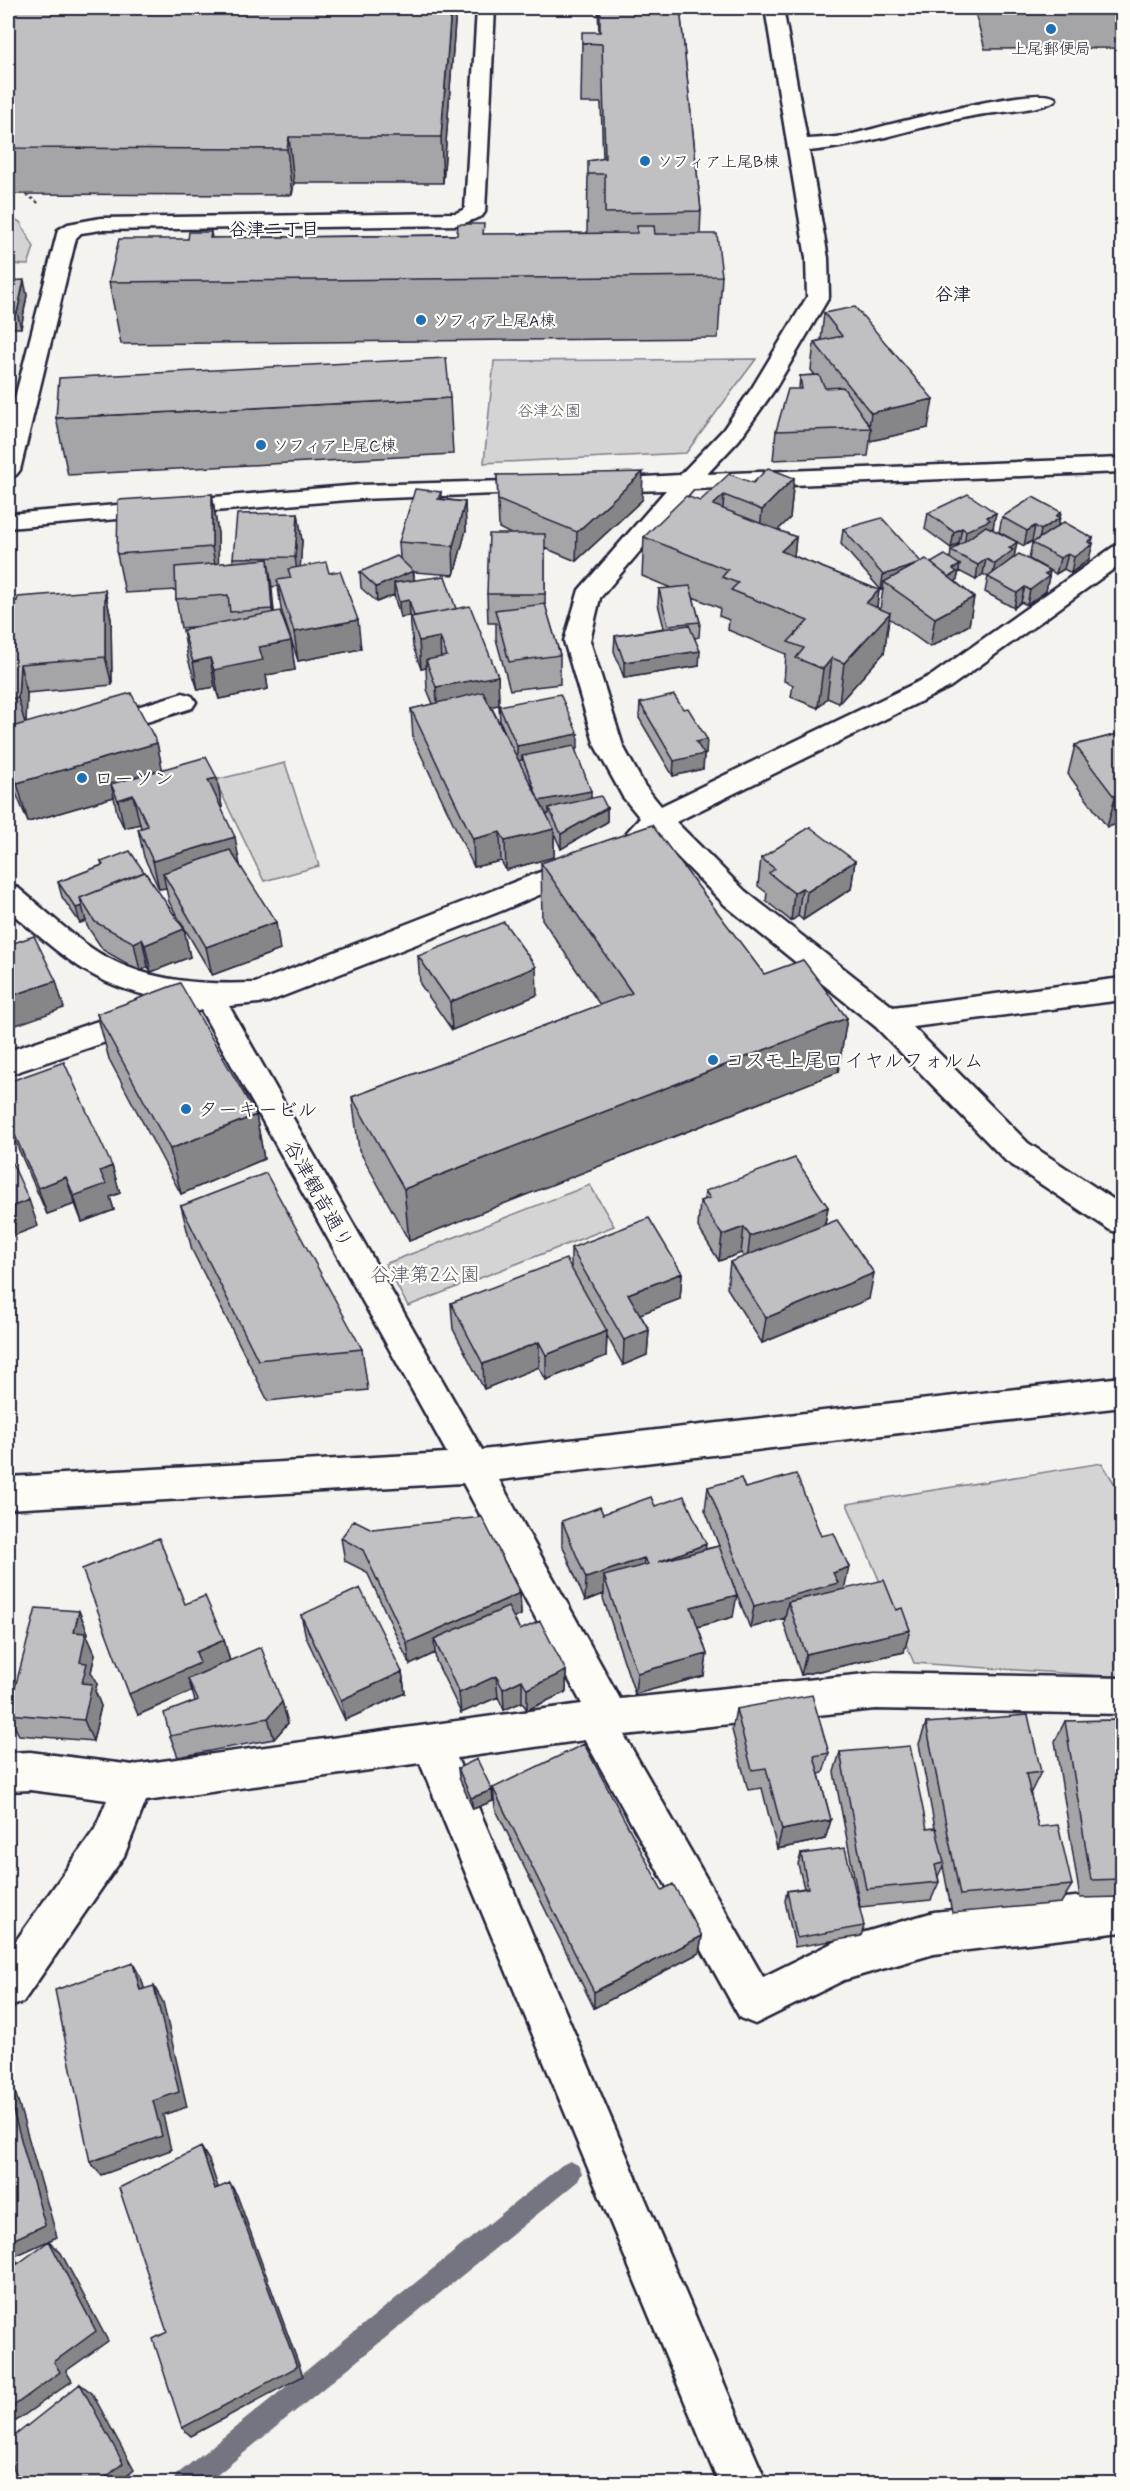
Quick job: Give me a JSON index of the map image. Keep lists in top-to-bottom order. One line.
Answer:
{"streets":{"street":["谷津観音通り"]},"districts":["谷津二丁目","谷津"],"parks":["谷津公園","谷津第2公園"],"places":["上尾郵便局","ソフィア上尾B棟","ソフィア上尾A棟","ソフィア上尾C棟","ローソン","コスモ上尾ロイヤルフォルム","ターキービル"]}
